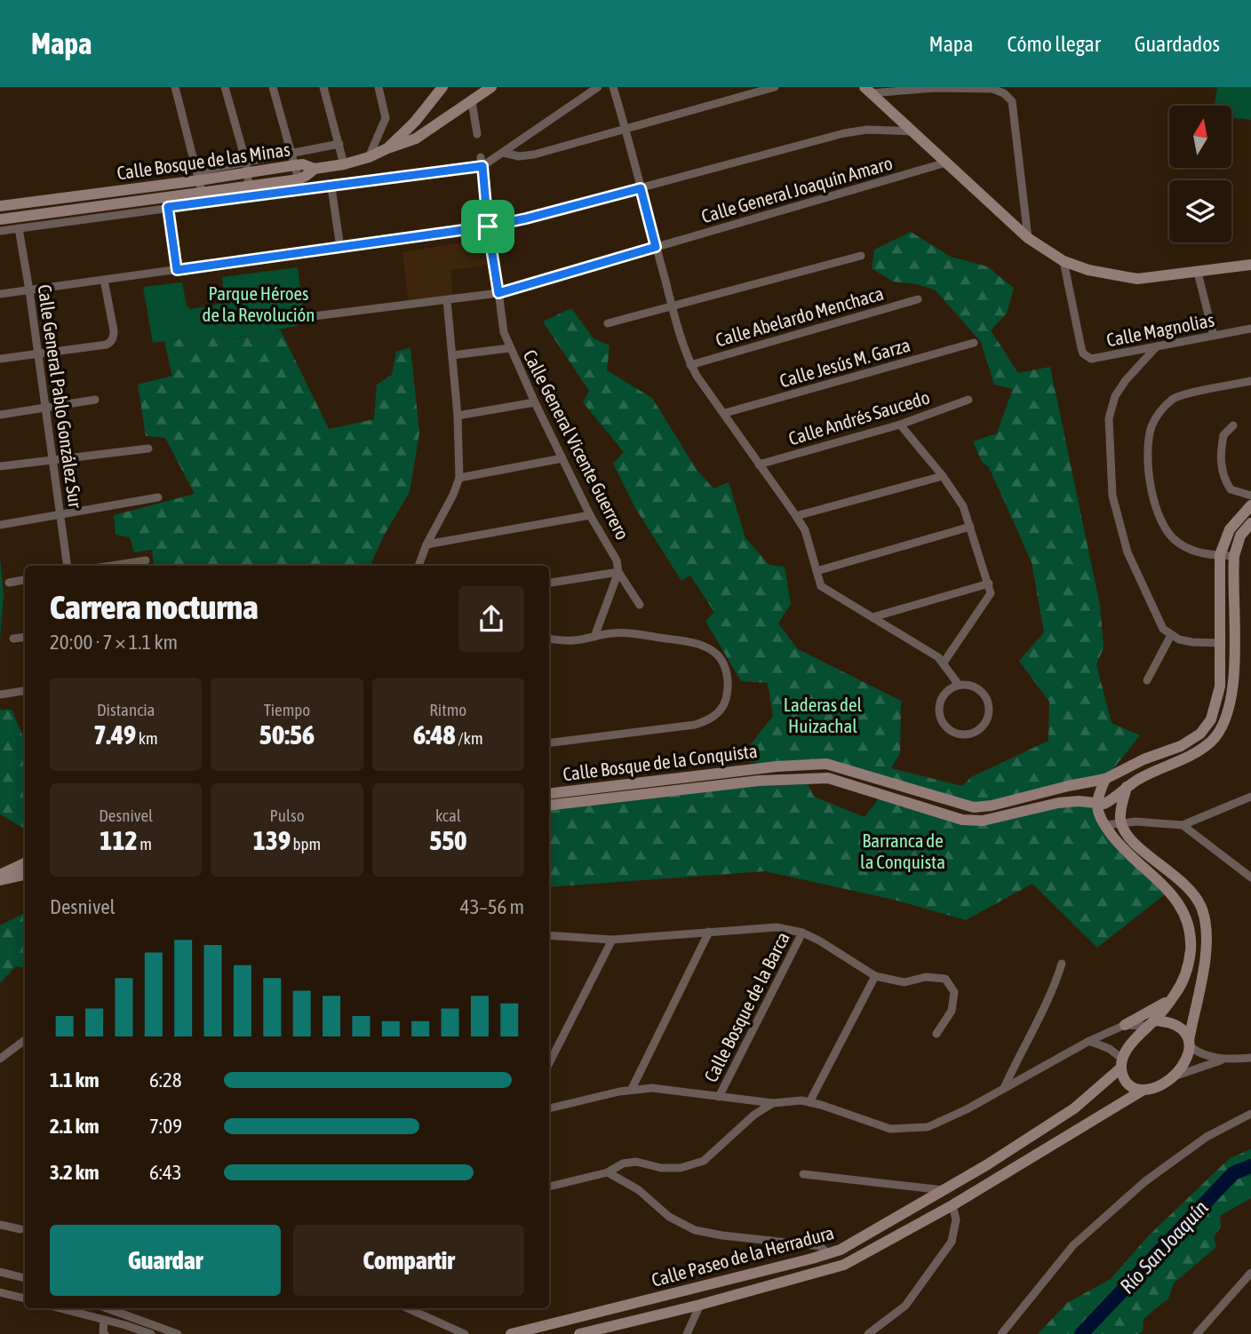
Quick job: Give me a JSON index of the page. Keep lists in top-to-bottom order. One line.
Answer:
{"streets":{"main road":["Calle Bosque de las Minas","Calle Bosque de la Conquista","Calle Paseo de la Herradura"],"street":["Calle General Joaquín Amaro","Calle Abelardo Menchaca","Calle Magnolias","Calle Jesús M. Garza","Calle General Pablo González Sur","Calle Andrés Saucedo","Calle General Vicente Guerrero","Calle Bosque de la Barca"]},"crossings":[["Calle General Joaquín Amaro","Calle General Vicente Guerrero"]],"water":["Río San Joaquín"],"parks":["Parque Héroes de la Revolución","Laderas del Huizachal","Barranca de la Conquista"],"north":"top","page":{"header":"Mapa","nav":["Mapa","Cómo llegar","Guardados"],"heading":["Carrera nocturna","20:00 · 7 × 1.1 km"],"stats":[["Distancia","7.49 km"],["Tiempo","50:56"],["Ritmo","6:48 /km"],["Desnivel","112 m"],["Pulso","139 bpm"],["kcal","550"]],"chart":["Desnivel","43–56 m"],"list":[{"name":"1.1 km","note":"6:28"},{"name":"2.1 km","note":"7:09"},{"name":"3.2 km","note":"6:43"}],"buttons":["Guardar","Compartir"]}}
